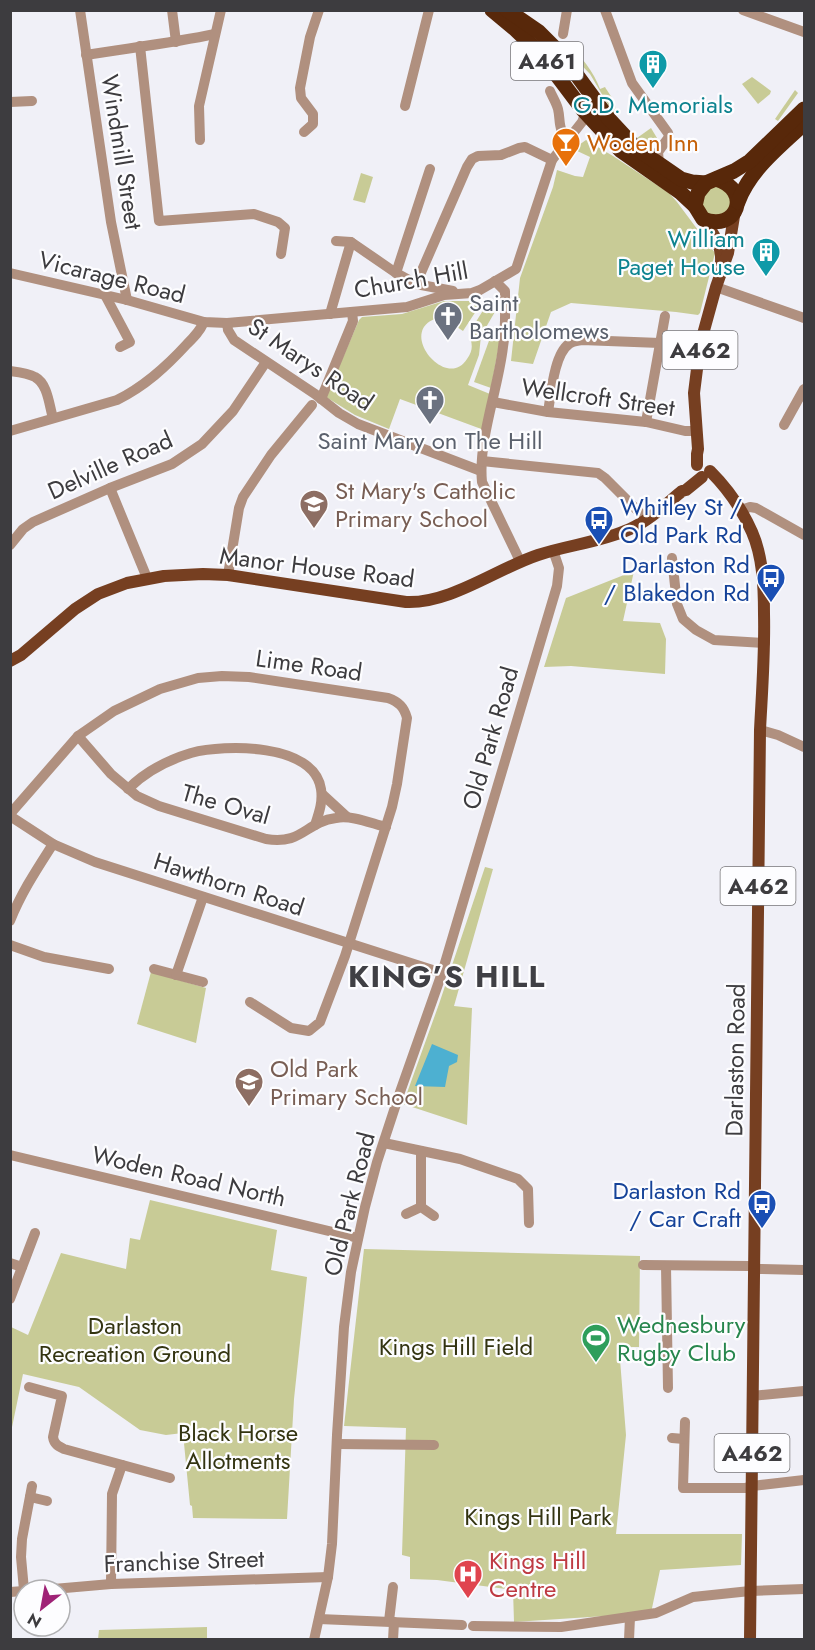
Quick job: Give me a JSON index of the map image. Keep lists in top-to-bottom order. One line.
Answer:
{"streets":{"highway":["A461"],"main road":["A462","Manor House Road","Darlaston Road"],"street":["Windmill Street","Vicarage Road","Church Hill","St Marys Road","Wellcroft Street","Delville Road","Lime Road","Old Park Road","The Oval","Hawthorn Road","Woden Road North","Franchise Street"]},"crossings":[["A461","Church Hill"],["A461","A462"],["Windmill Street","Vicarage Road"],["Vicarage Road","Church Hill"],["Church Hill","St Marys Road"],["A462","Wellcroft Street"],["A462","Darlaston Road"],["St Marys Road","Delville Road"],["St Marys Road","Manor House Road"],["Wellcroft Street","Darlaston Road"],["Manor House Road","Old Park Road"],["Manor House Road","Darlaston Road"],["Lime Road","The Oval"],["Lime Road","Hawthorn Road"],["Old Park Road","Hawthorn Road"],["Old Park Road","Woden Road North"],["Old Park Road","Franchise Street"]],"districts":["KING’S HILL"],"parks":["Darlaston Recreation Ground","Kings Hill Field","Black Horse Allotments","Kings Hill Park"],"places":{"building":["G.D. Memorials","William Paget House"],"bar":["Woden Inn"],"church":["Saint Bartholomews","Saint Mary on The Hill"],"school or university":["St Mary's Catholic Primary School","Old Park Primary School"],"bus stop":["Whitley St / Old Park Rd","Darlaston Rd / Blakedon Rd","Darlaston Rd / Car Craft"],"sports":["Wednesbury Rugby Club"],"hospital":["Kings Hill Centre"]},"north":"bottom left"}
